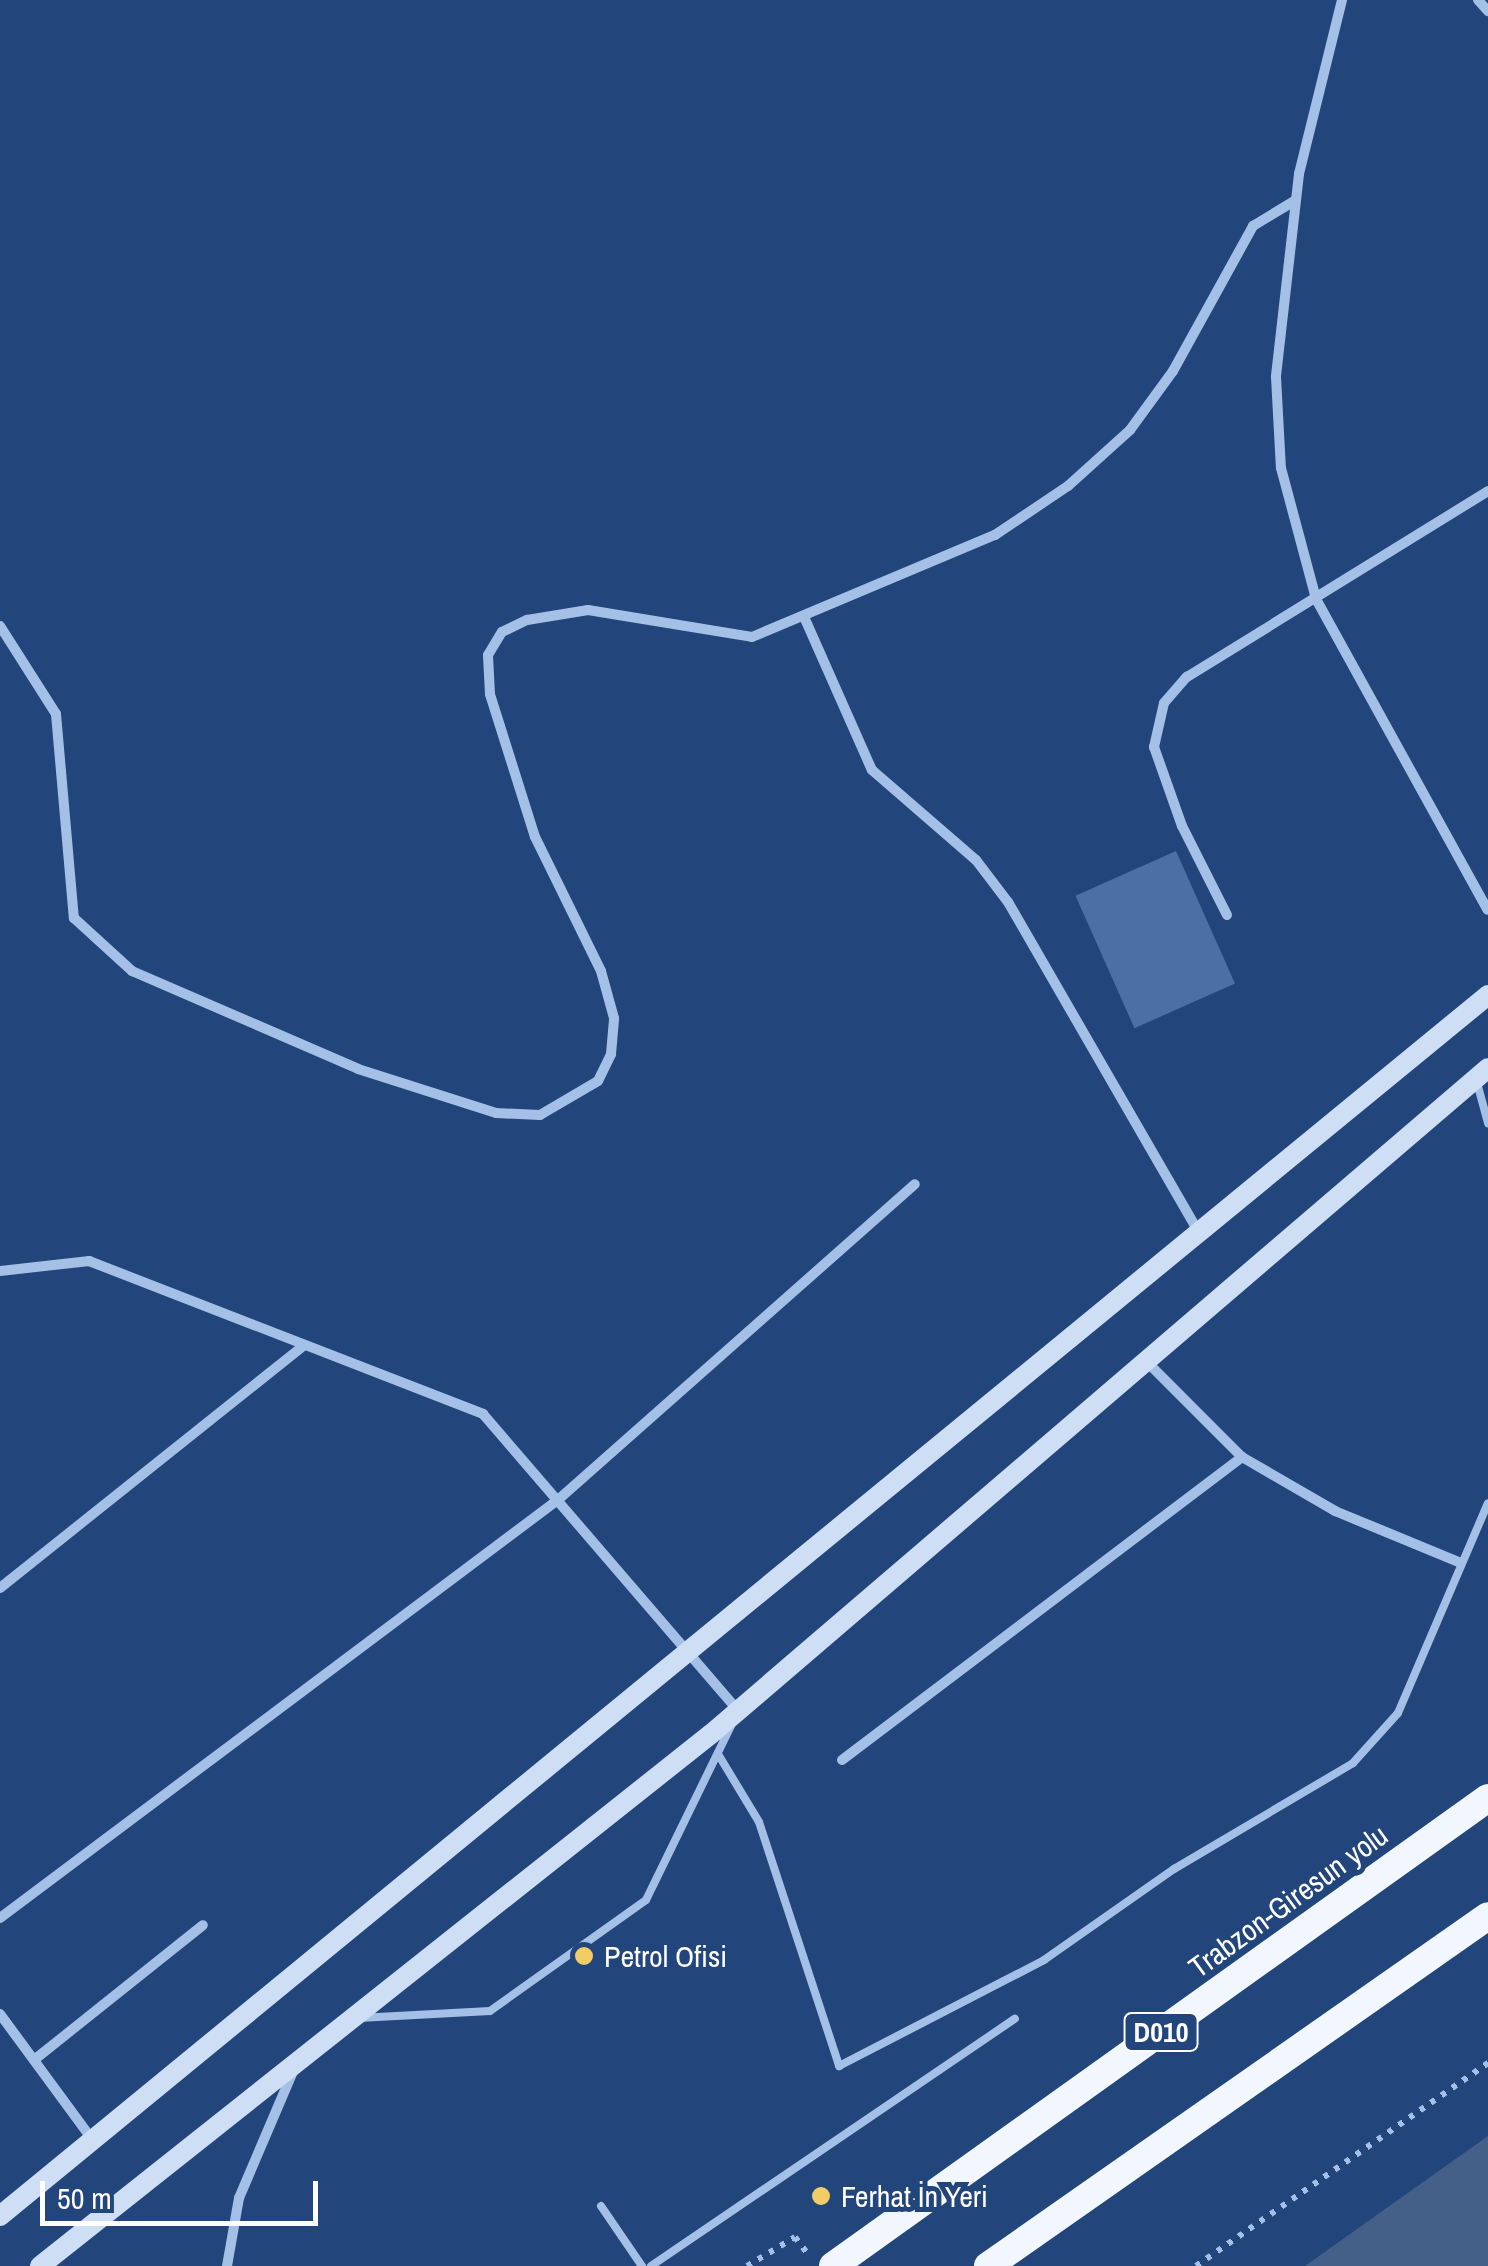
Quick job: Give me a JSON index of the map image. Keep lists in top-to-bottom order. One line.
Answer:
{"streets":{"highway":["Trabzon-Giresun yolu","D010"]},"places":["Petrol Ofisi","Ferhat İn Yeri"],"scale_bar":"50 m"}
